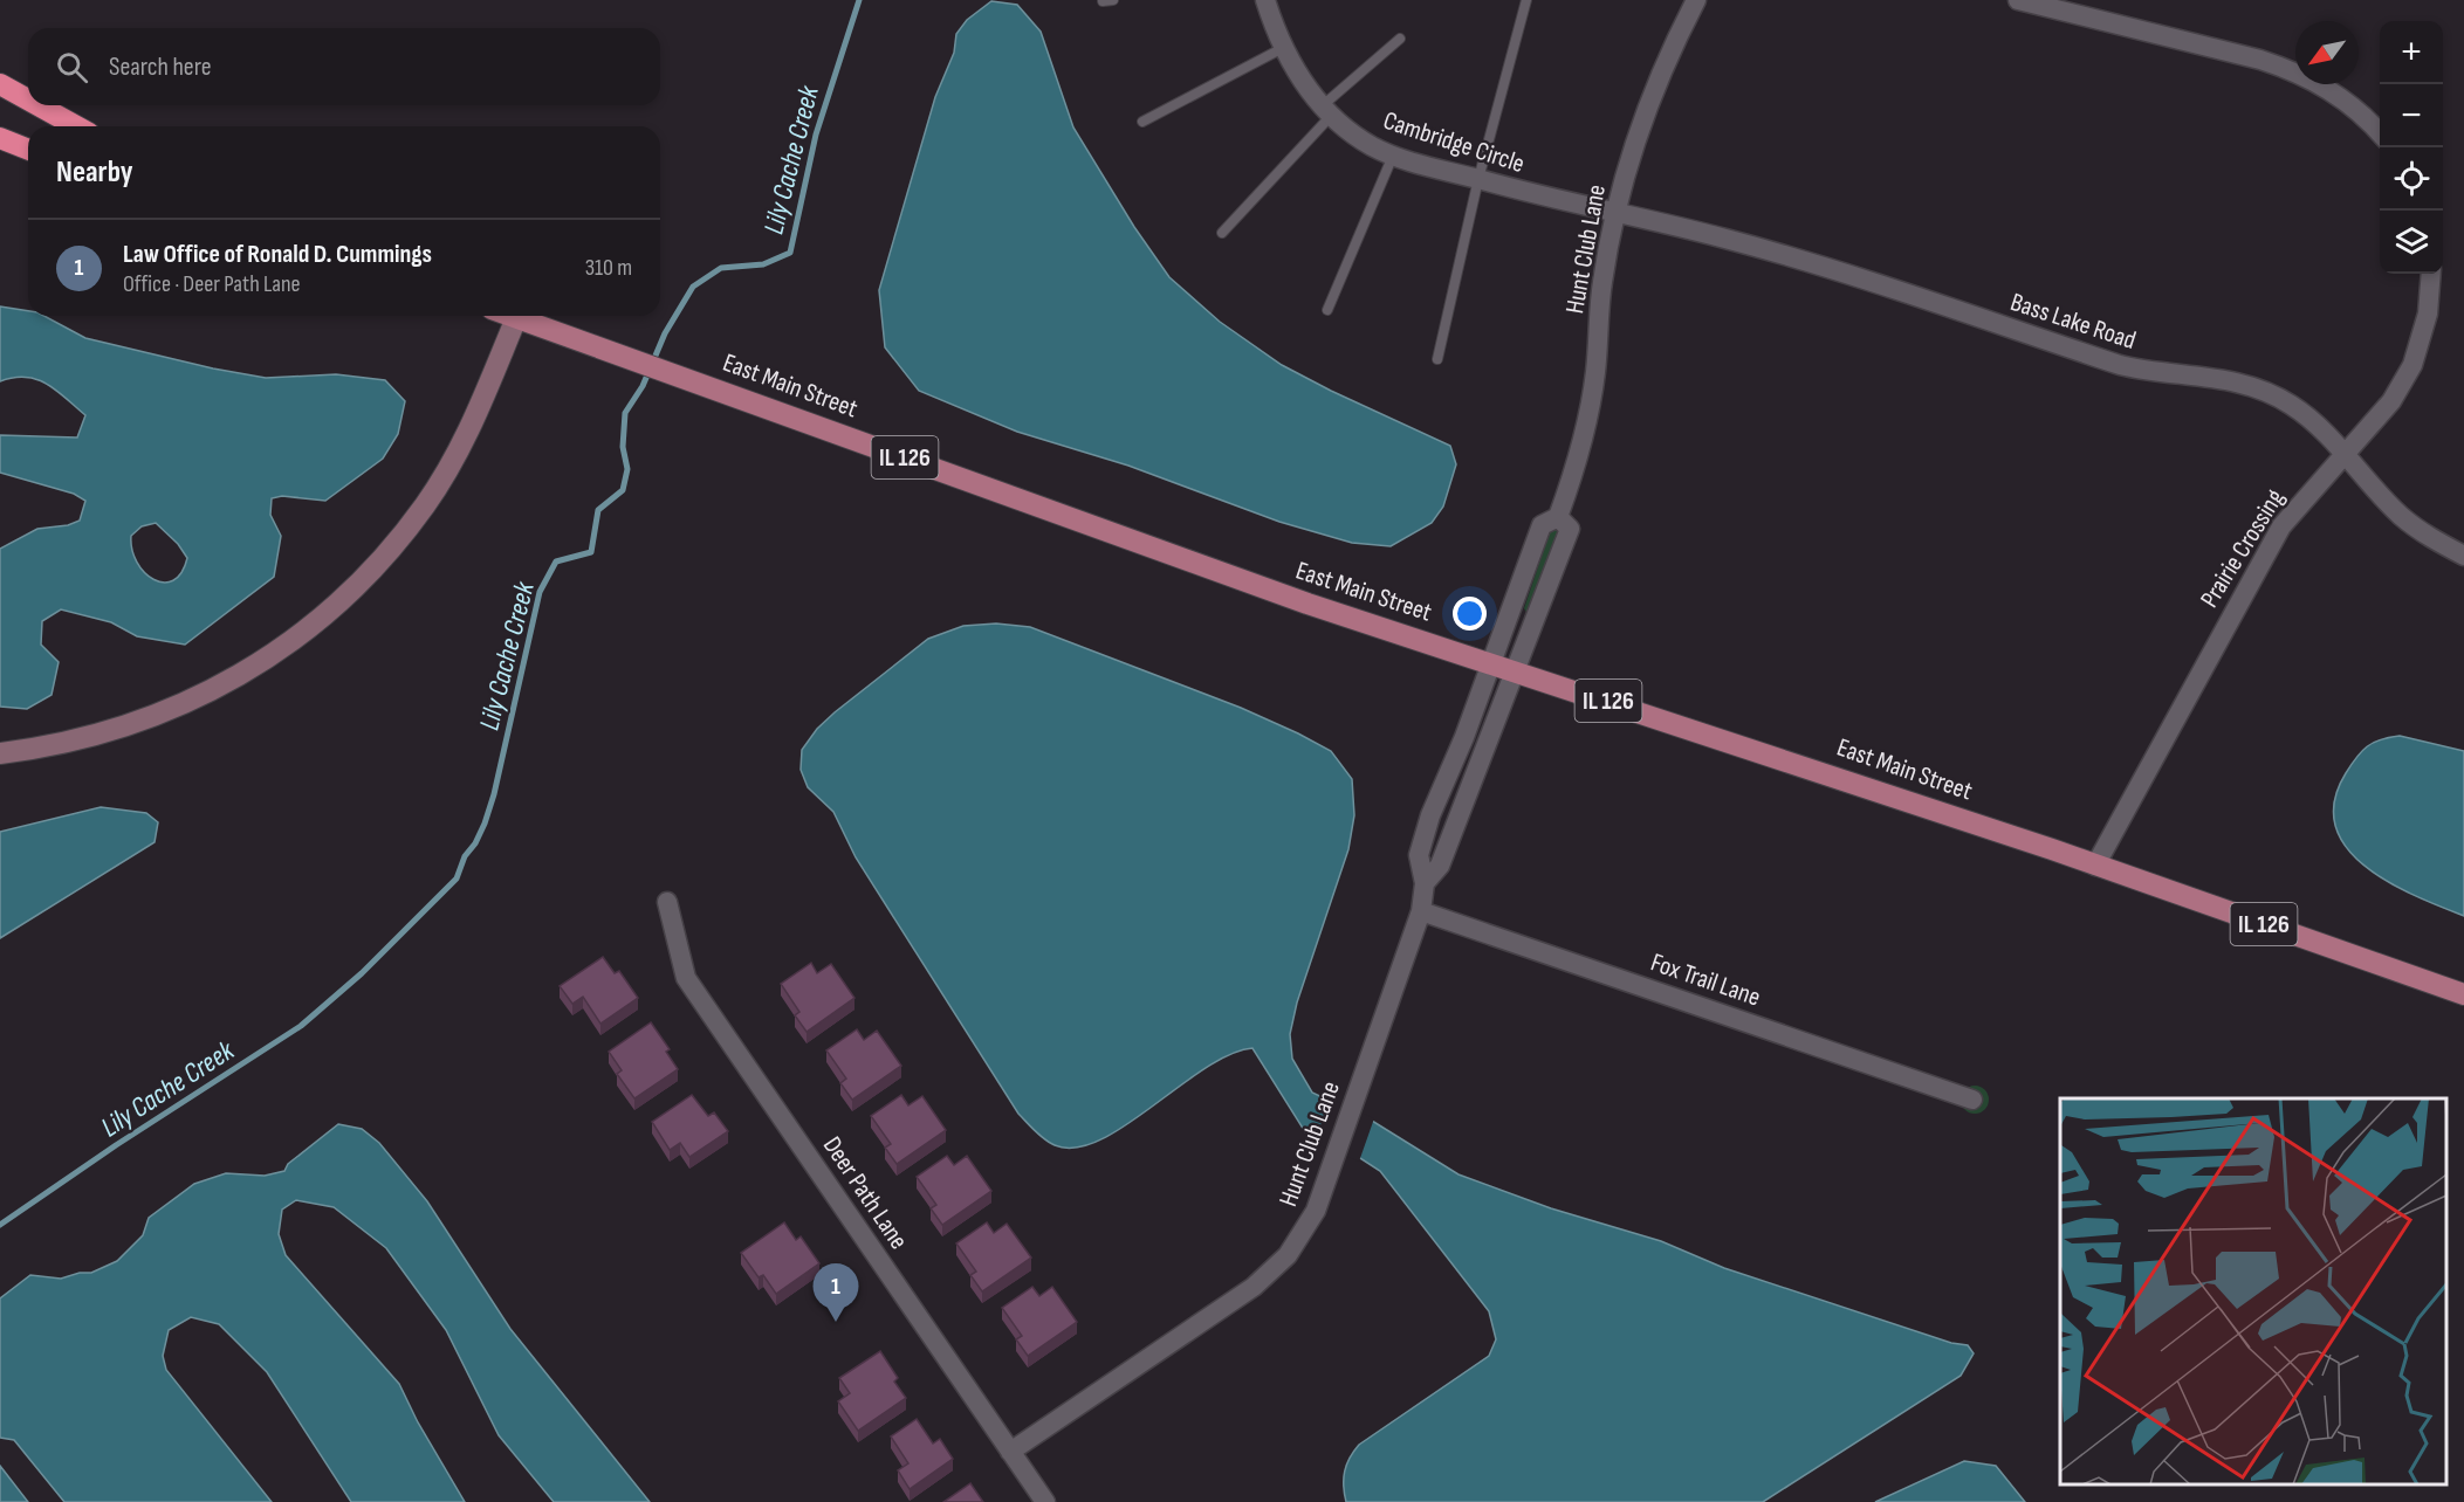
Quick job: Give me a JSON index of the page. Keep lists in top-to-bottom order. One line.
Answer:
{"streets":{"main road":["East Main Street","IL 126"],"street":["Cambridge Circle","Hunt Club Lane","Bass Lake Road","Prairie Crossing","Fox Trail Lane","Deer Path Lane"]},"crossings":[["Cambridge Circle","Hunt Club Lane"],["Cambridge Circle","Bass Lake Road"],["Hunt Club Lane","Bass Lake Road"],["Hunt Club Lane","East Main Street"],["Hunt Club Lane","Fox Trail Lane"],["Hunt Club Lane","Deer Path Lane"],["Bass Lake Road","Prairie Crossing"],["East Main Street","Prairie Crossing"]],"water":["Lily Cache Creek"],"north":"bottom left","page":{"map_buttons":["+","−"],"search":"Search here","heading":"Nearby","list":[{"mark":"1","name":"Law Office of Ronald D. Cummings","note":"Office · Deer Path Lane","value":"310 m"}],"pins":"1"}}
